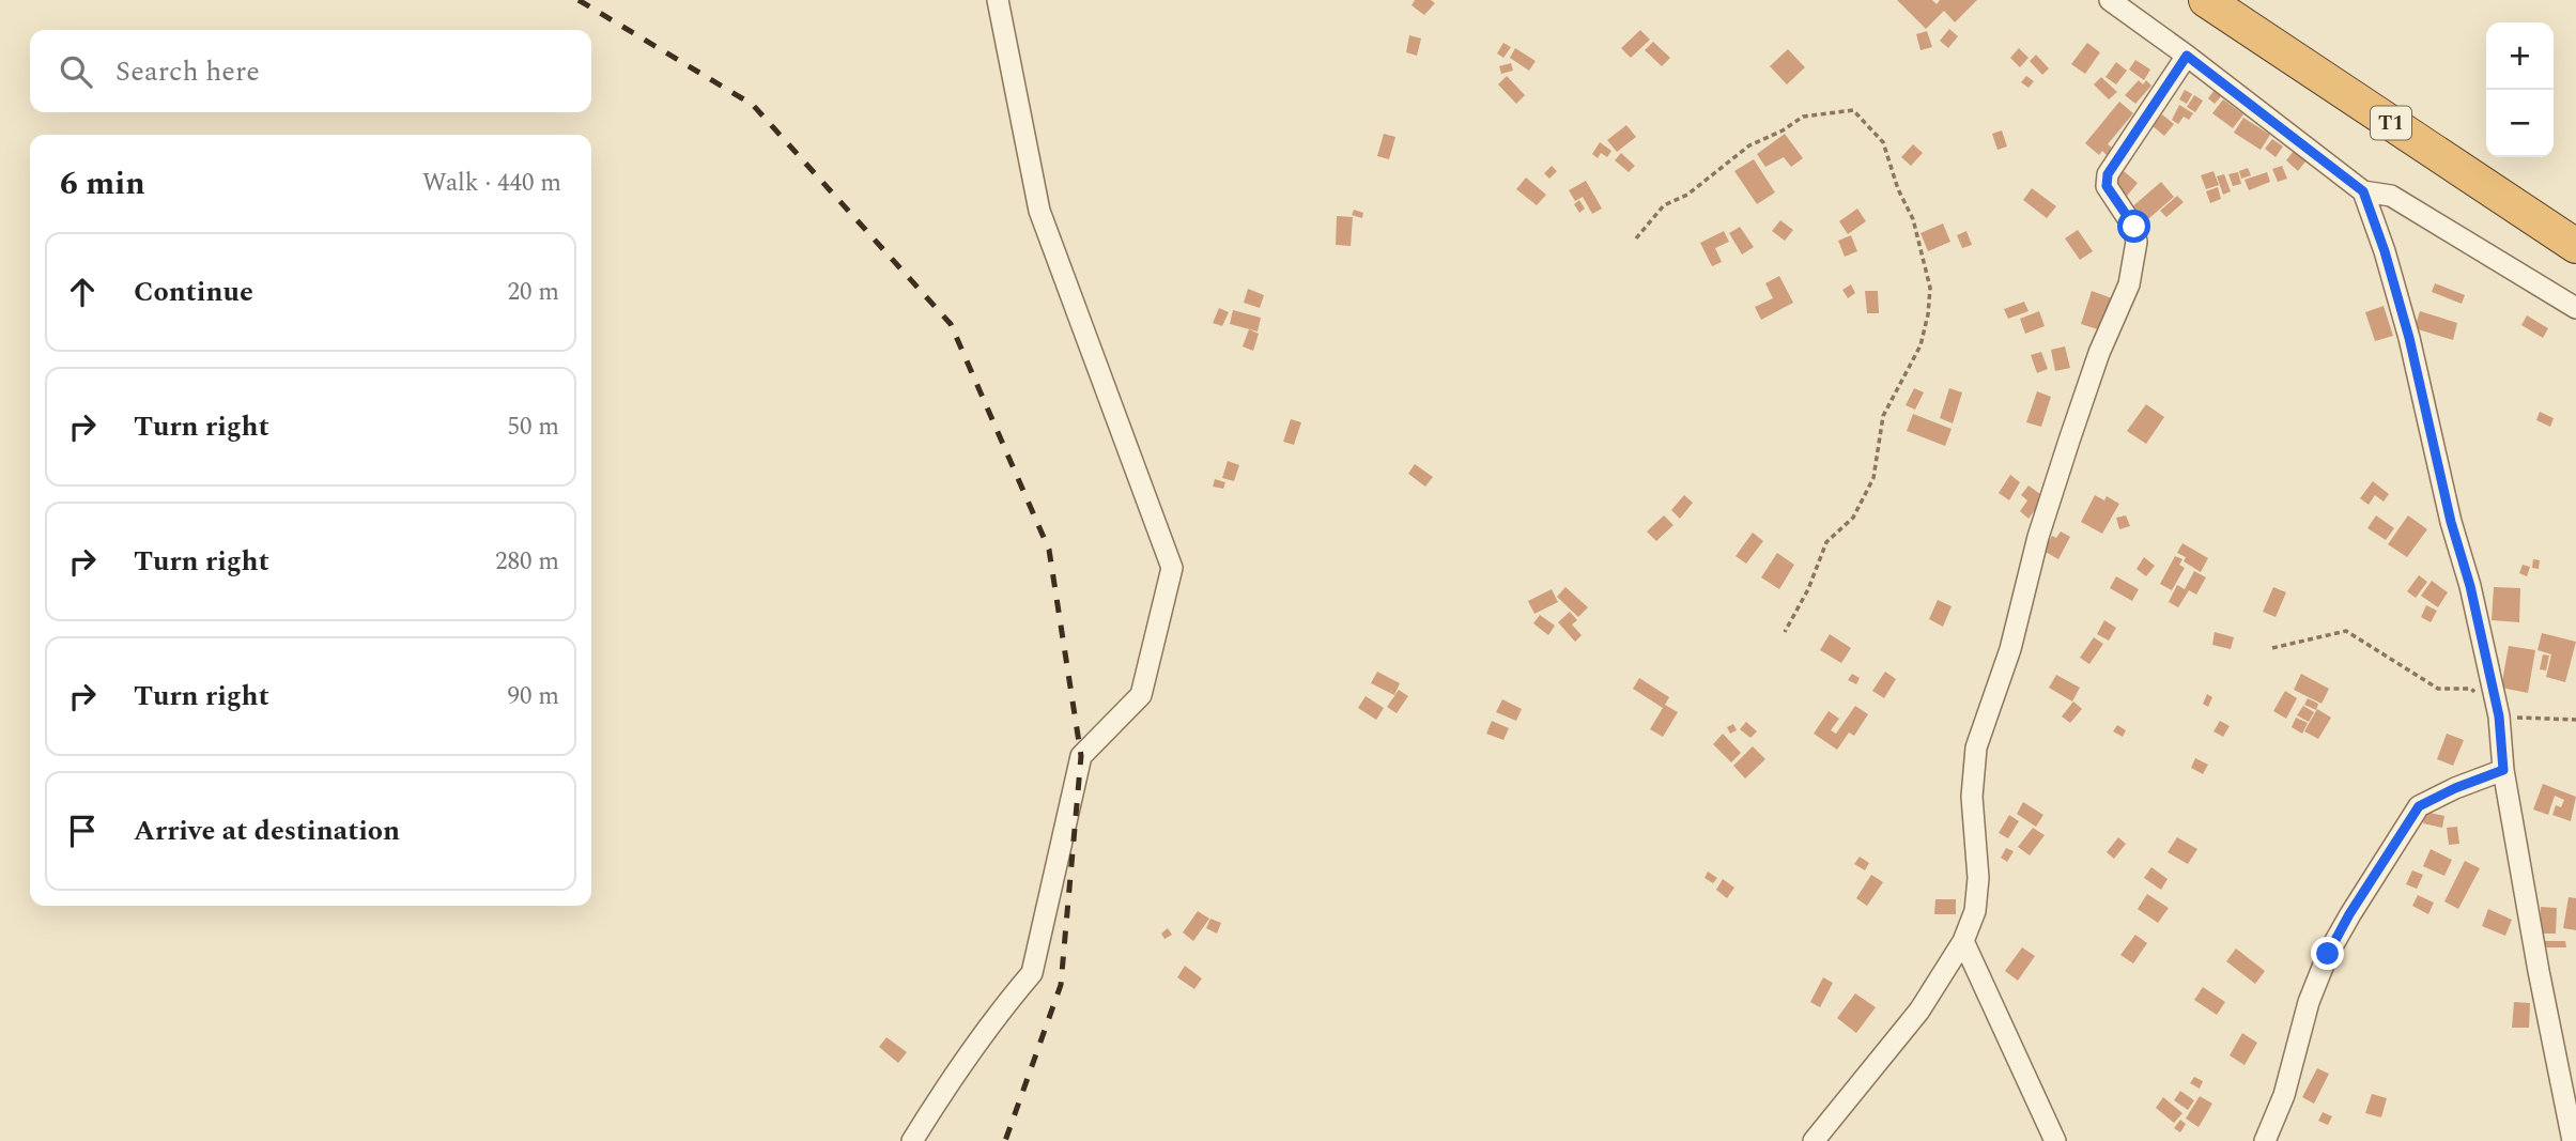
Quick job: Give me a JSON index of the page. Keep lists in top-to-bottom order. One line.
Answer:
{"streets":{"highway":["T1"]},"page":{"map_buttons":["+","−"],"search":"Search here","heading":["6 min","Walk · 440 m"],"list":[["Continue","20 m"],["Turn right","50 m"],["Turn right","280 m"],["Turn right","90 m"],"Arrive at destination"]}}
